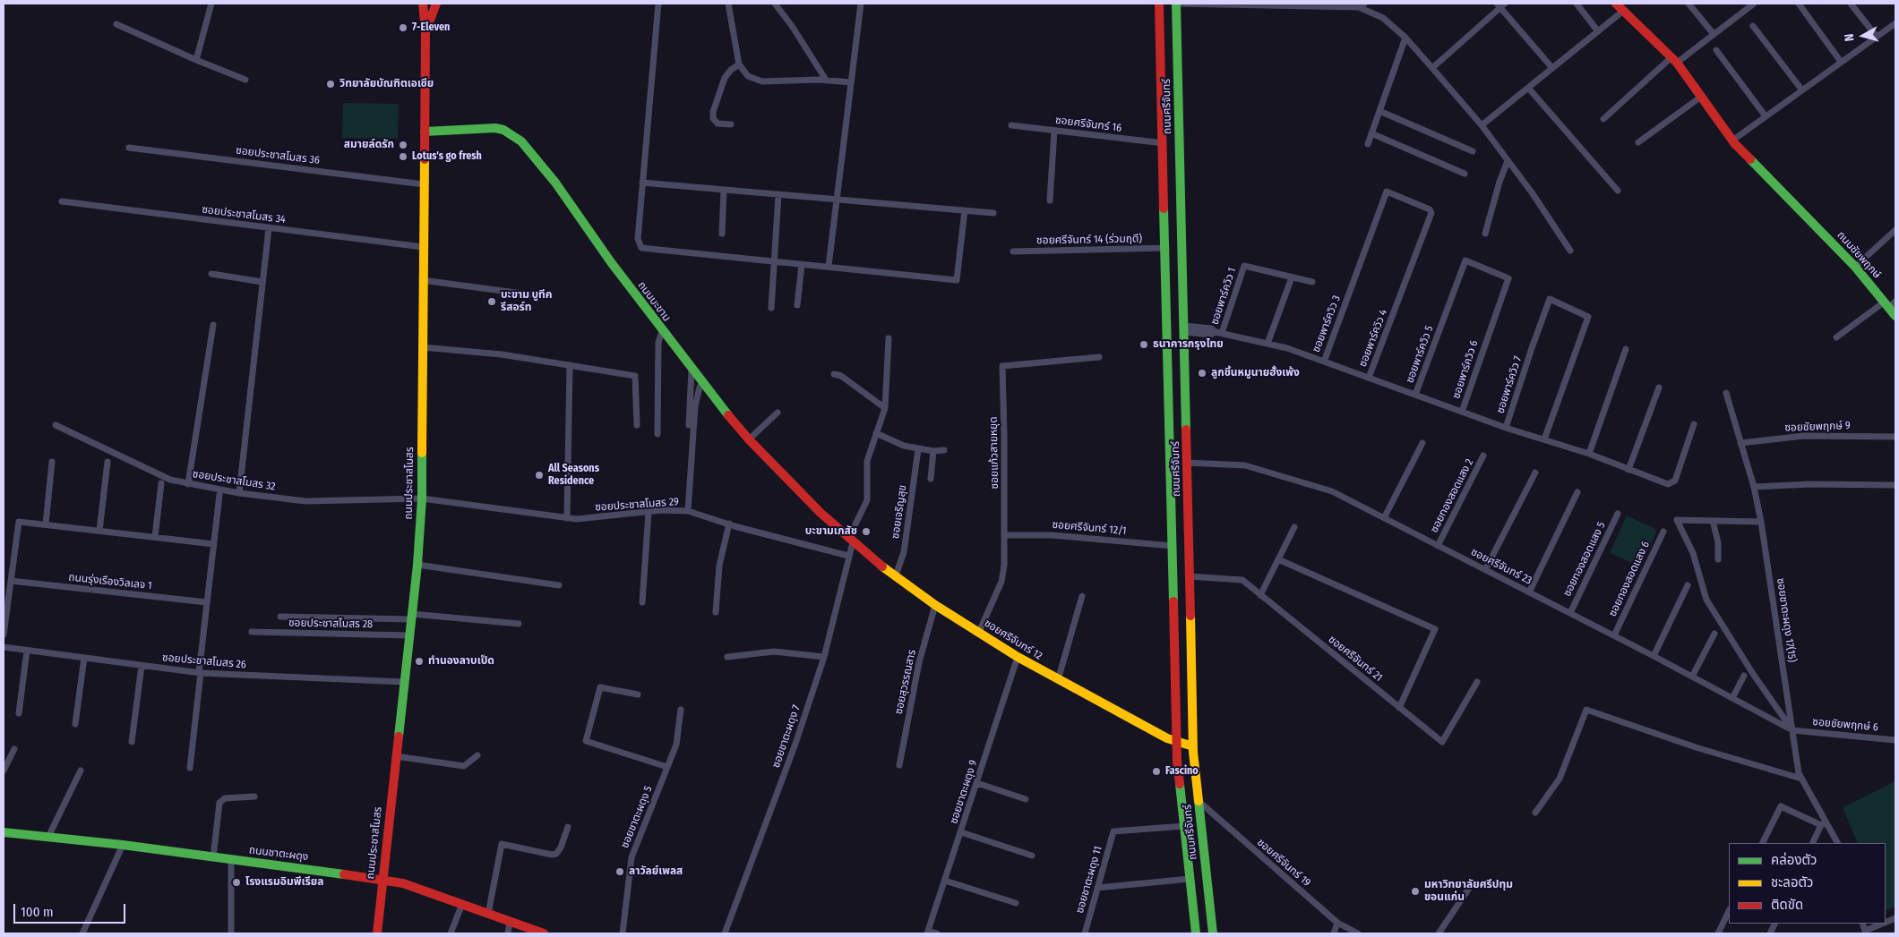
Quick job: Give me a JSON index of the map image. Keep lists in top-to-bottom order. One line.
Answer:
{"streets":{"main road":["ถนนศรีจันทร์","ถนนชัยพฤกษ์","ถนนบะขาม","ถนนประชาสโมสร","ซอยศรีจันทร์ 12","ถนนชาตะผดุง"],"street":["ซอยศรีจันทร์ 16","ซอยประชาสโมสร 36","ซอยประชาสโมสร 34","ซอยศรีจันทร์ 14 (ร่วมฤดี)","ซอยพาร์ควิว 1","ซอยพาร์ควิว 3","ซอยพาร์ควิว 4","ซอยพาร์ควิว 5","ซอยพาร์ควิว 6","ซอยพาร์ควิว 7","ซอยชัยพฤกษ์ 9","ซอยแก้วสายหยุด","ซอยประชาสโมสร 32","ซอยทองสอดแสง 2","ซอยประชาสโมสร 29","ซอยเจริญสุข","ซอยศรีจันทร์ 12/1","ซอยทองสอดแสง 5","ซอยศรีจันทร์ 23","ซอยทองสอดแสง 6","ถนนรุ่งเรืองวิลเลจ 1","ซอยชาตะผดุง 17(15)","ซอยประชาสโมสร 28","ซอยศรีจันทร์ 21","ซอยประชาสโมสร 26","ซอยสุวรรณสาร","ซอยชัยพฤกษ์ 6","ซอยชาตะผดุง 7","ซอยชาตะผดุง 9","ซอยชาตะผดุง 5","ซอยศรีจันทร์ 19","ซอยชาตะผดุง 11"]},"crossings":[["ถนนศรีจันทร์","ซอยศรีจันทร์ 16"],["ถนนศรีจันทร์","ซอยศรีจันทร์ 14 (ร่วมฤดี)"],["ถนนศรีจันทร์","ซอยศรีจันทร์ 12/1"],["ถนนศรีจันทร์","ซอยศรีจันทร์ 23"],["ถนนศรีจันทร์","ซอยศรีจันทร์ 12"],["ถนนศรีจันทร์","ซอยศรีจันทร์ 21"],["ถนนศรีจันทร์","ซอยศรีจันทร์ 19"],["ถนนศรีจันทร์","ซอยชาตะผดุง 11"],["ซอยประชาสโมสร 36","ถนนประชาสโมสร"],["ซอยประชาสโมสร 34","ถนนประชาสโมสร"],["ถนนบะขาม","ถนนประชาสโมสร"],["ถนนบะขาม","ซอยศรีจันทร์ 12"],["ถนนบะขาม","ซอยชาตะผดุง 7"],["ซอยพาร์ควิว 3","ซอยพาร์ควิว 4"],["ซอยพาร์ควิว 5","ซอยพาร์ควิว 6"],["ซอยชัยพฤกษ์ 9","ซอยชาตะผดุง 17(15)"],["ซอยแก้วสายหยุด","ซอยศรีจันทร์ 12/1"],["ซอยแก้วสายหยุด","ซอยศรีจันทร์ 12"],["ซอยประชาสโมสร 32","ถนนประชาสโมสร"],["ซอยประชาสโมสร 32","ซอยประชาสโมสร 29"],["ถนนประชาสโมสร","ซอยประชาสโมสร 29"],["ถนนประชาสโมสร","ซอยประชาสโมสร 28"],["ถนนประชาสโมสร","ซอยประชาสโมสร 26"],["ถนนประชาสโมสร","ถนนชาตะผดุง"],["ซอยทองสอดแสง 2","ซอยศรีจันทร์ 23"],["ซอยประชาสโมสร 29","ซอยชาตะผดุง 7"],["ซอยเจริญสุข","ซอยศรีจันทร์ 12"],["ซอยทองสอดแสง 5","ซอยศรีจันทร์ 23"],["ซอยศรีจันทร์ 23","ซอยทองสอดแสง 6"],["ซอยศรีจันทร์ 23","ซอยชาตะผดุง 17(15)"],["ซอยศรีจันทร์ 23","ซอยชัยพฤกษ์ 6"],["ซอยชาตะผดุง 17(15)","ซอยชัยพฤกษ์ 6"],["ซอยศรีจันทร์ 12","ซอยสุวรรณสาร"],["ซอยศรีจันทร์ 12","ซอยชาตะผดุง 7"],["ซอยศรีจันทร์ 12","ซอยชาตะผดุง 9"]],"places":["7-Eleven","วิทยาลัยบัณฑิตเอเชีย","สมายล์ดรัก","Lotus's go fresh","บะขาม บูทีค รีสอร์ท","ธนาคารกรุงไทย","ลูกชิ้นหมูนายฮั้งเพ้ง","All Seasons Residence","บะขามเภสัช","ทำนองลาบเป็ด","Fascino","ลาวัลย์เพลส","โรงแรมอิมพีเรียล","มหาวิทยาลัยศรีปทุม ขอนแก่น"],"legend":["คล่องตัว","ชะลอตัว","ติดขัด"],"scale_bar":"100 m","north":"left"}
